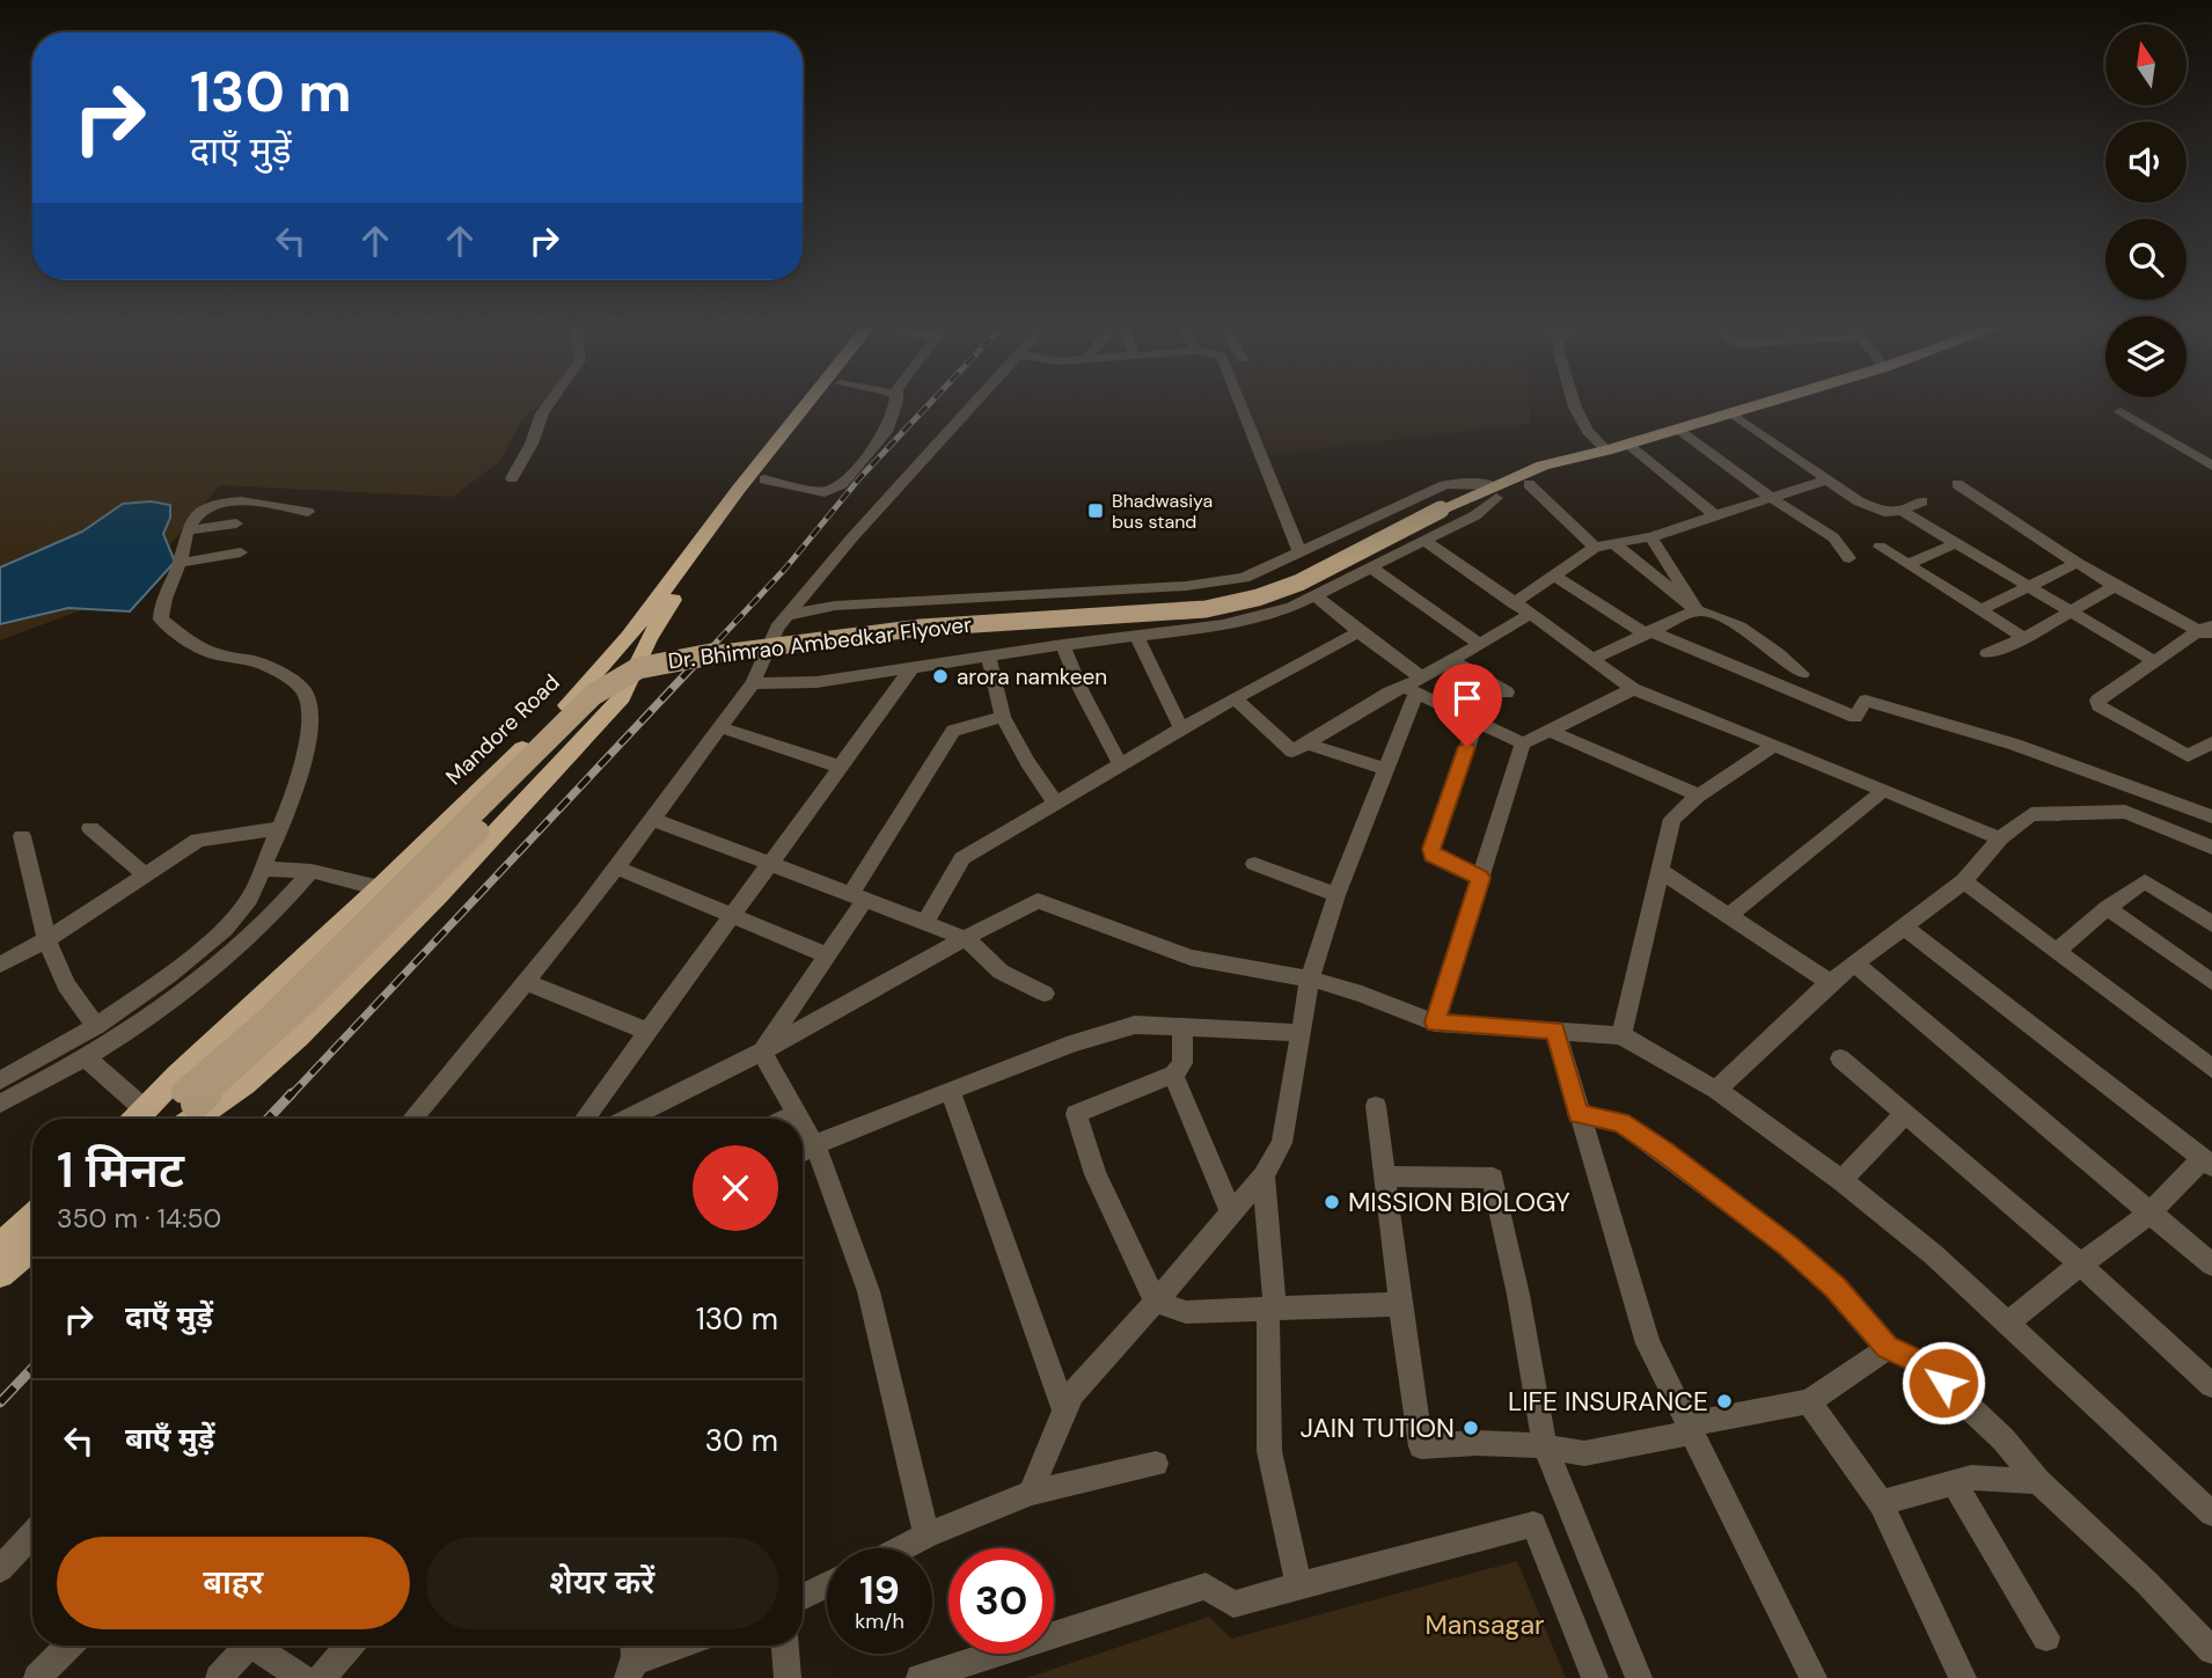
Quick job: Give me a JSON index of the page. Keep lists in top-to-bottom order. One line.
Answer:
{"streets":{"highway":["Mandore Road"],"main road":["Dr. Bhimrao Ambedkar Flyover"]},"parks":["Mansagar"],"places":{"transit":["Bhadwasiya bus stand"],"other":["arora namkeen","MISSION BIOLOGY","LIFE INSURANCE","JAIN TUTION"]},"north":"top","page":{"turn":["130 m","दाएँ मुड़ें"],"heading":["1 मिनट","350 m · 14:50"],"list":[{"name":"दाएँ मुड़ें","value":"130 m"},{"name":"बाएँ मुड़ें","value":"30 m"}],"buttons":["बाहर","शेयर करें"],"speed":"19 km/h","limit":"30"}}
